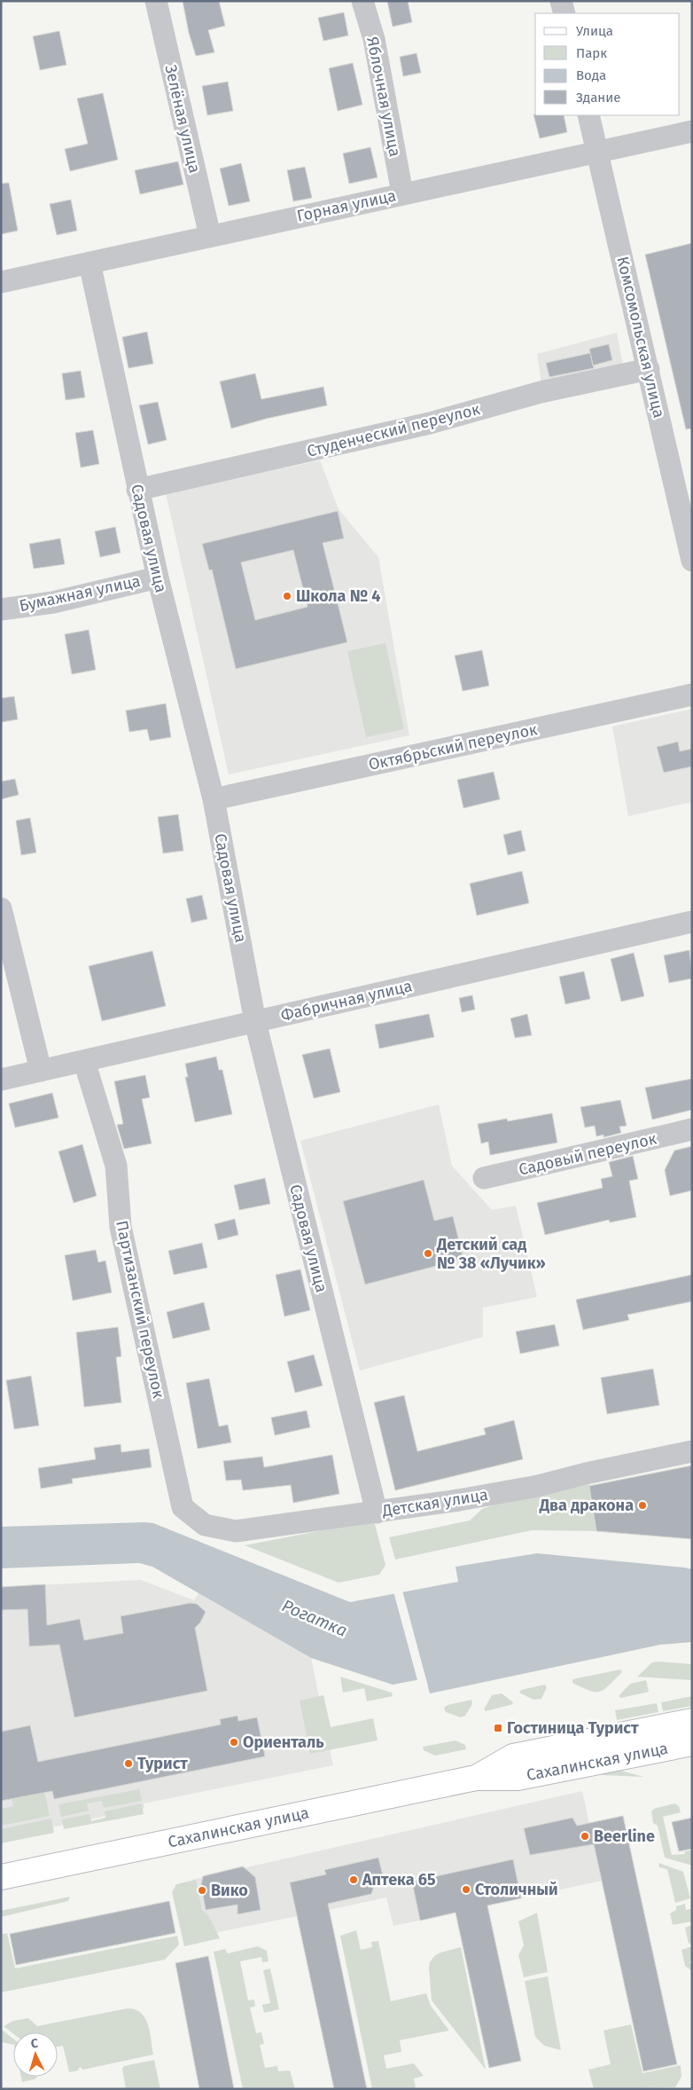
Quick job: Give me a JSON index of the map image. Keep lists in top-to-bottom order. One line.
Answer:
{"streets":{"main road":["Сахалинская улица"],"street":["Яблочная улица","Зелёная улица","Горная улица","Комсомольская улица","Студенческий переулок","Садовая улица","Бумажная улица","Октябрьский переулок","Фабричная улица","Садовый переулок","Партизанский переулок","Детская улица"]},"crossings":[["Яблочная улица","Горная улица"],["Зелёная улица","Горная улица"],["Горная улица","Комсомольская улица"],["Горная улица","Садовая улица"],["Комсомольская улица","Студенческий переулок"],["Студенческий переулок","Садовая улица"],["Садовая улица","Бумажная улица"],["Садовая улица","Октябрьский переулок"],["Садовая улица","Фабричная улица"],["Садовая улица","Детская улица"],["Фабричная улица","Партизанский переулок"],["Партизанский переулок","Детская улица"]],"water":["Рогатка"],"places":{"other":["Школа № 4","Детский сад № 38 «Лучик»","Два дракона","Ориенталь","Турист","Beerline","Аптека 65","Столичный","Вико"],"transit":["Гостиница Турист"]},"legend":["Улица","Парк","Вода","Здание"],"north":"top"}
